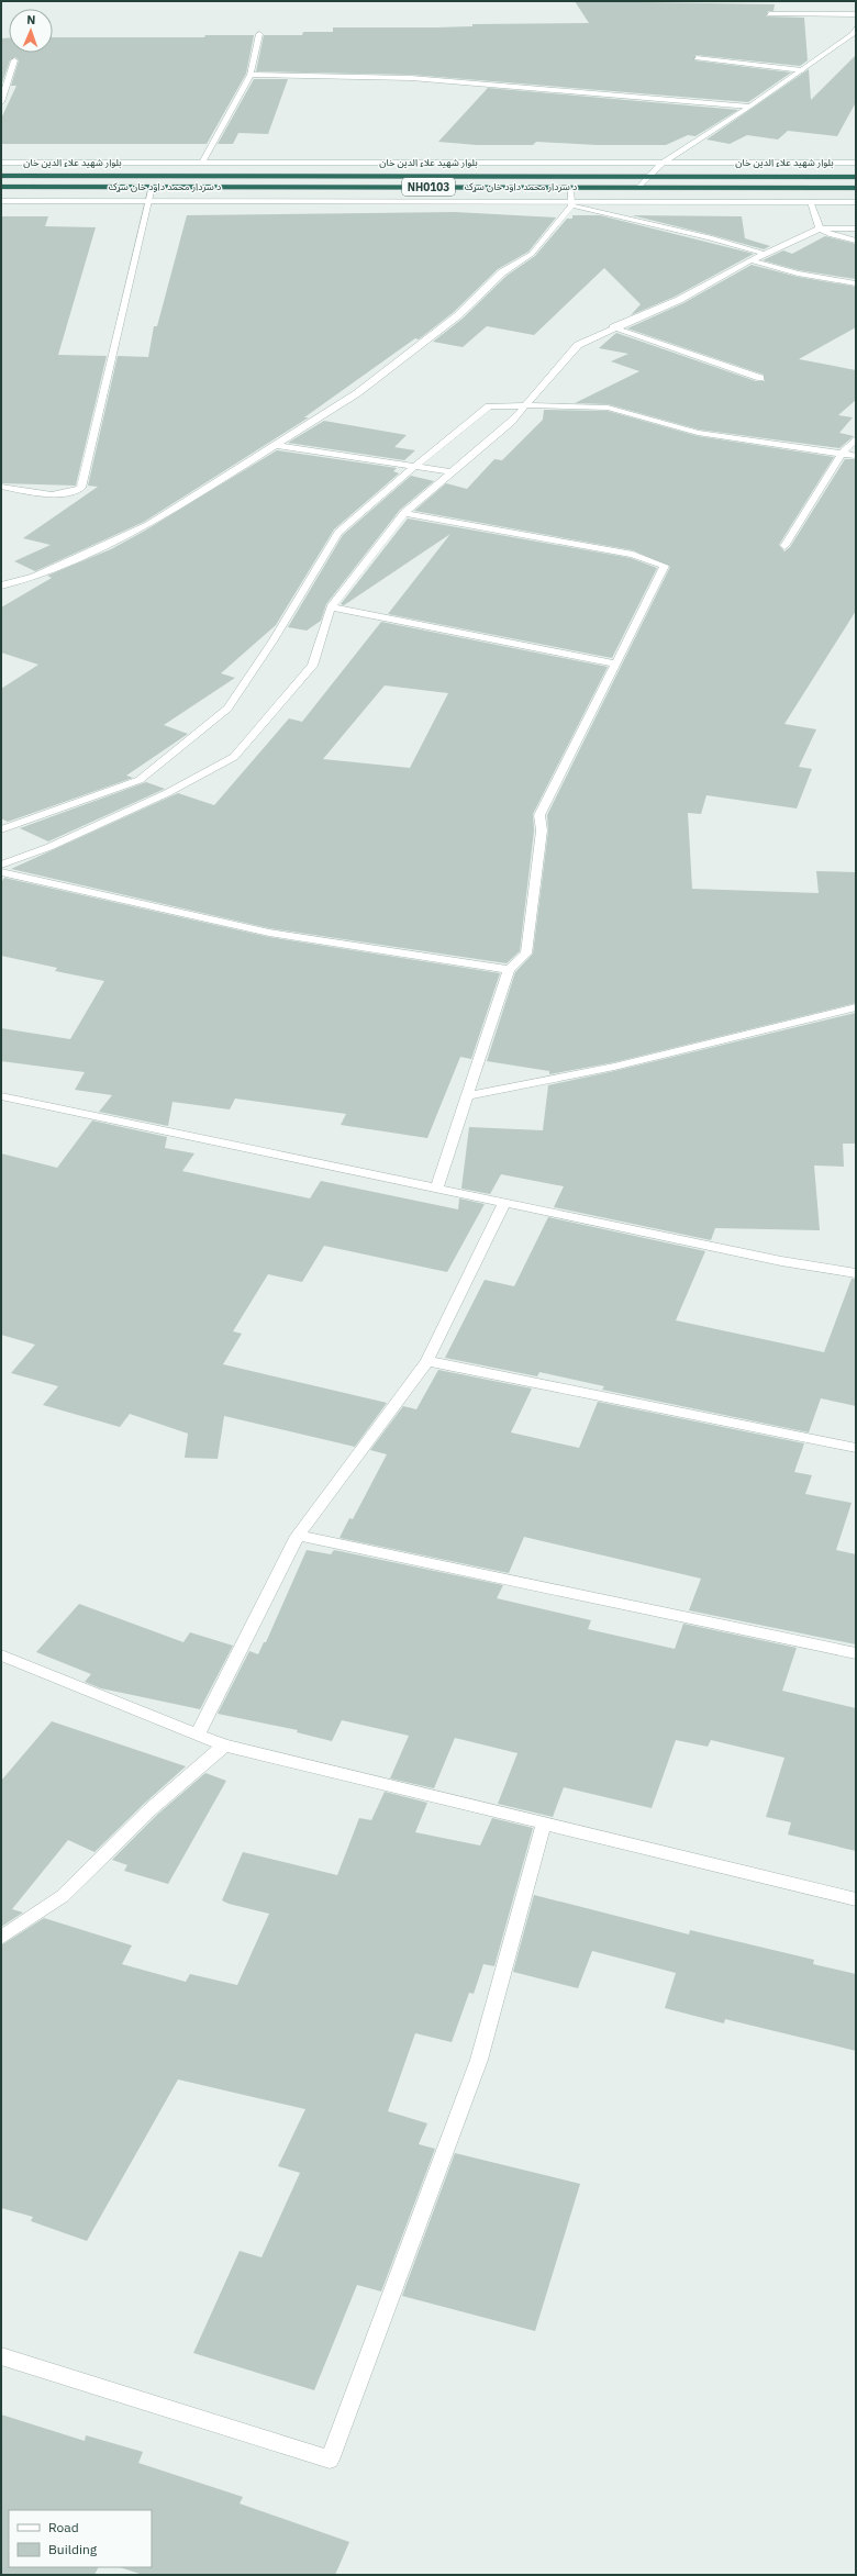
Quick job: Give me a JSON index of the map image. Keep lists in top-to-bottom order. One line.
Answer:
{"streets":{"highway":["د سردار محمد داود خان سړک","NH0103"],"street":["بلوار شهید علاء الدین خان"]},"legend":["Road","Building"],"north":"top"}
